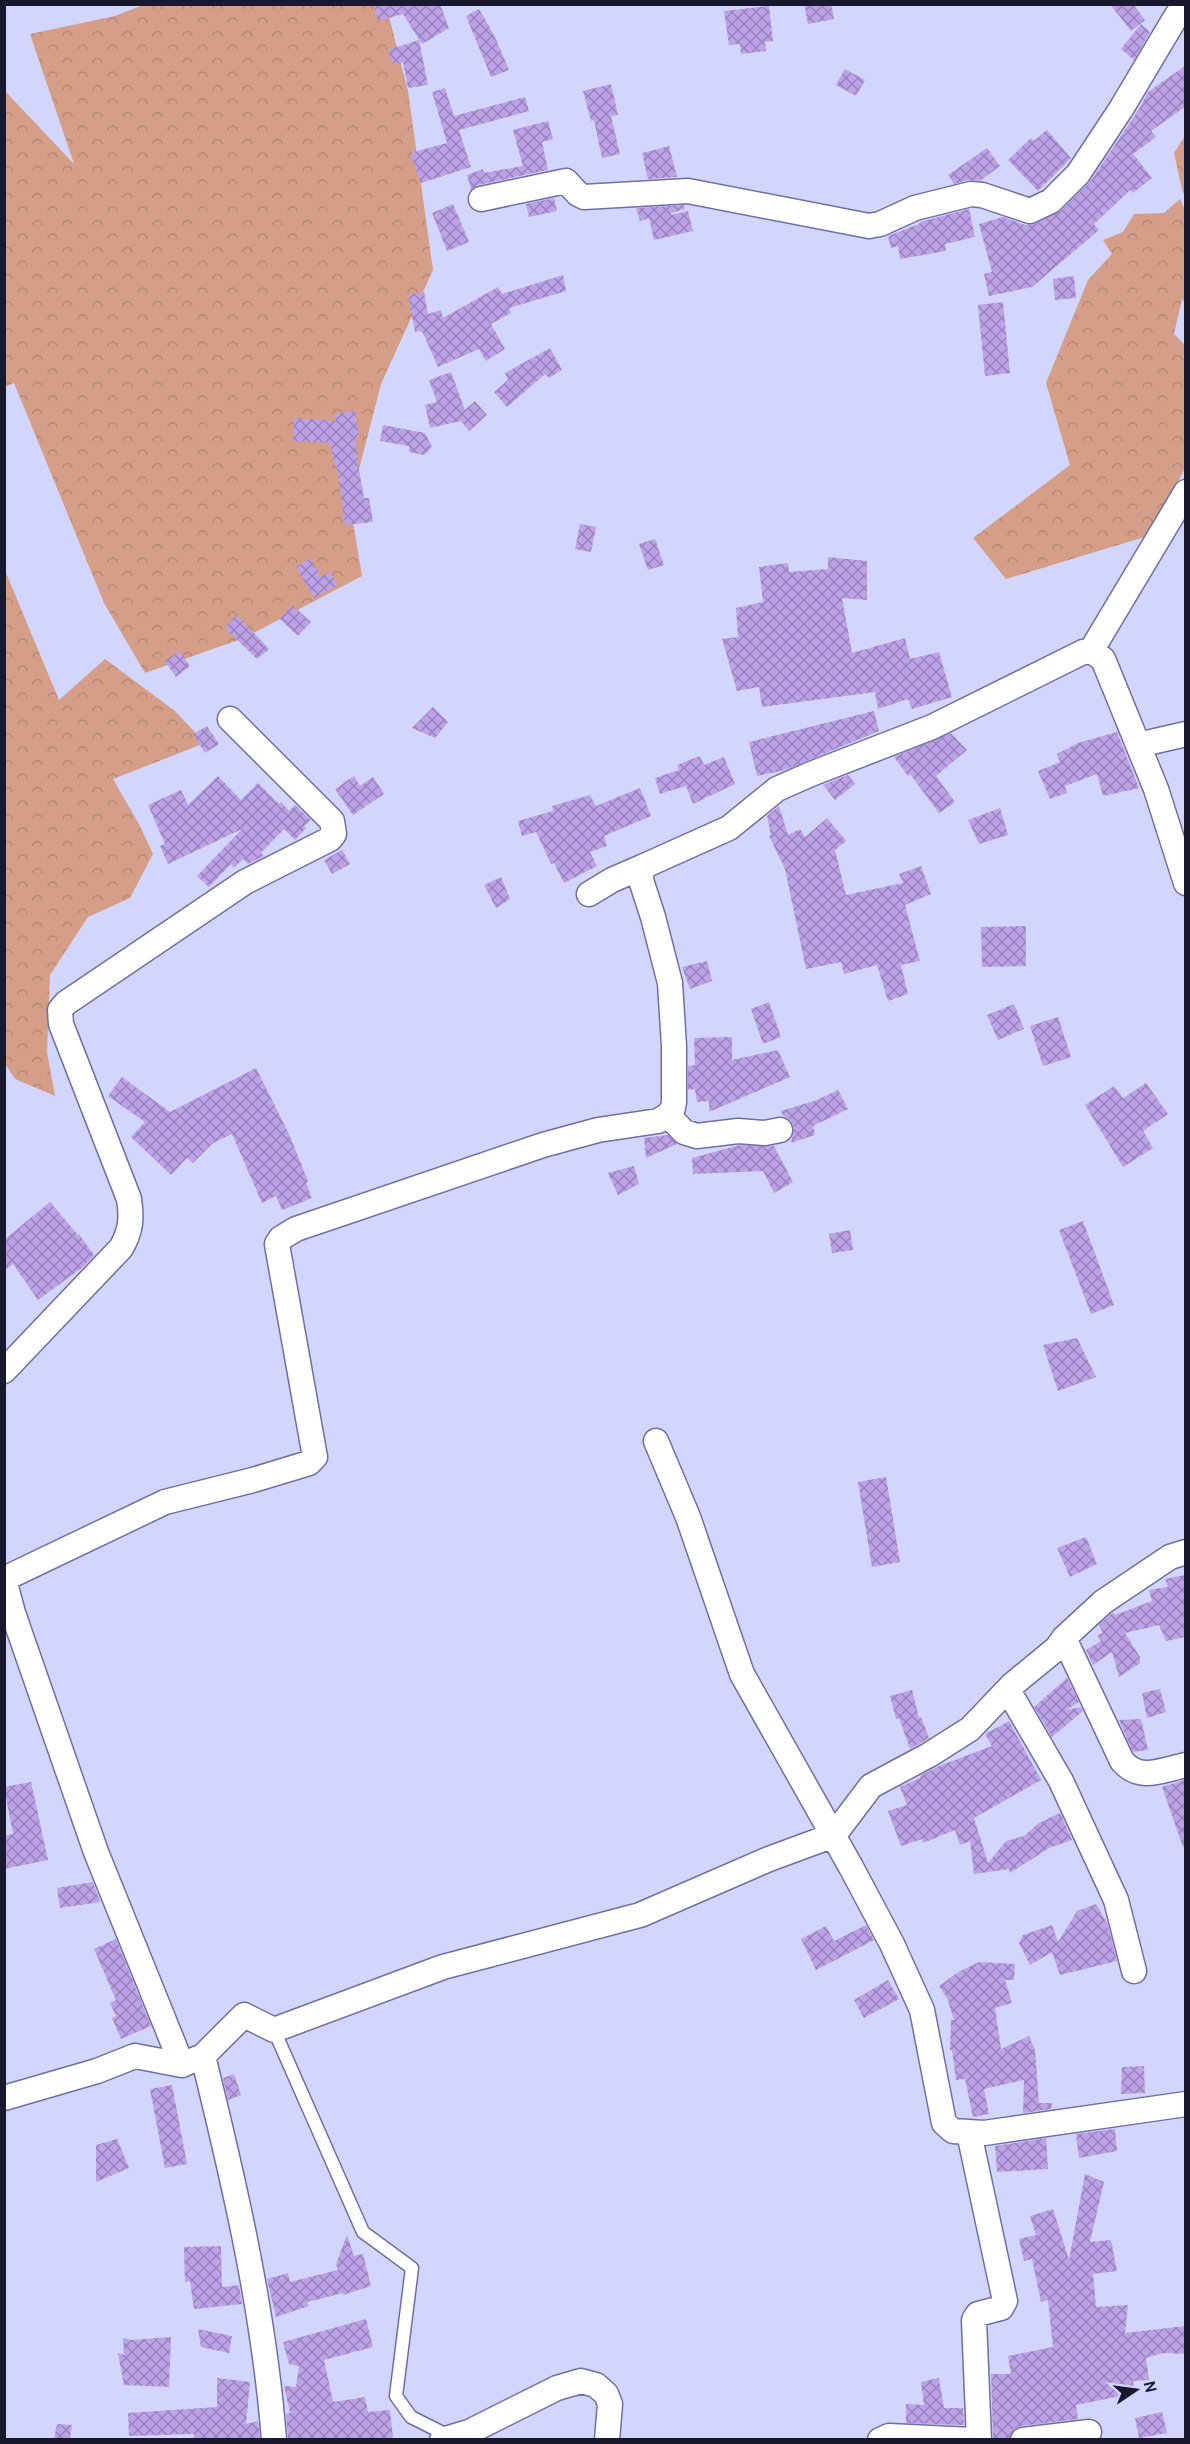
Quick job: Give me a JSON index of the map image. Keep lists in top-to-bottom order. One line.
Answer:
{"north":"right"}
